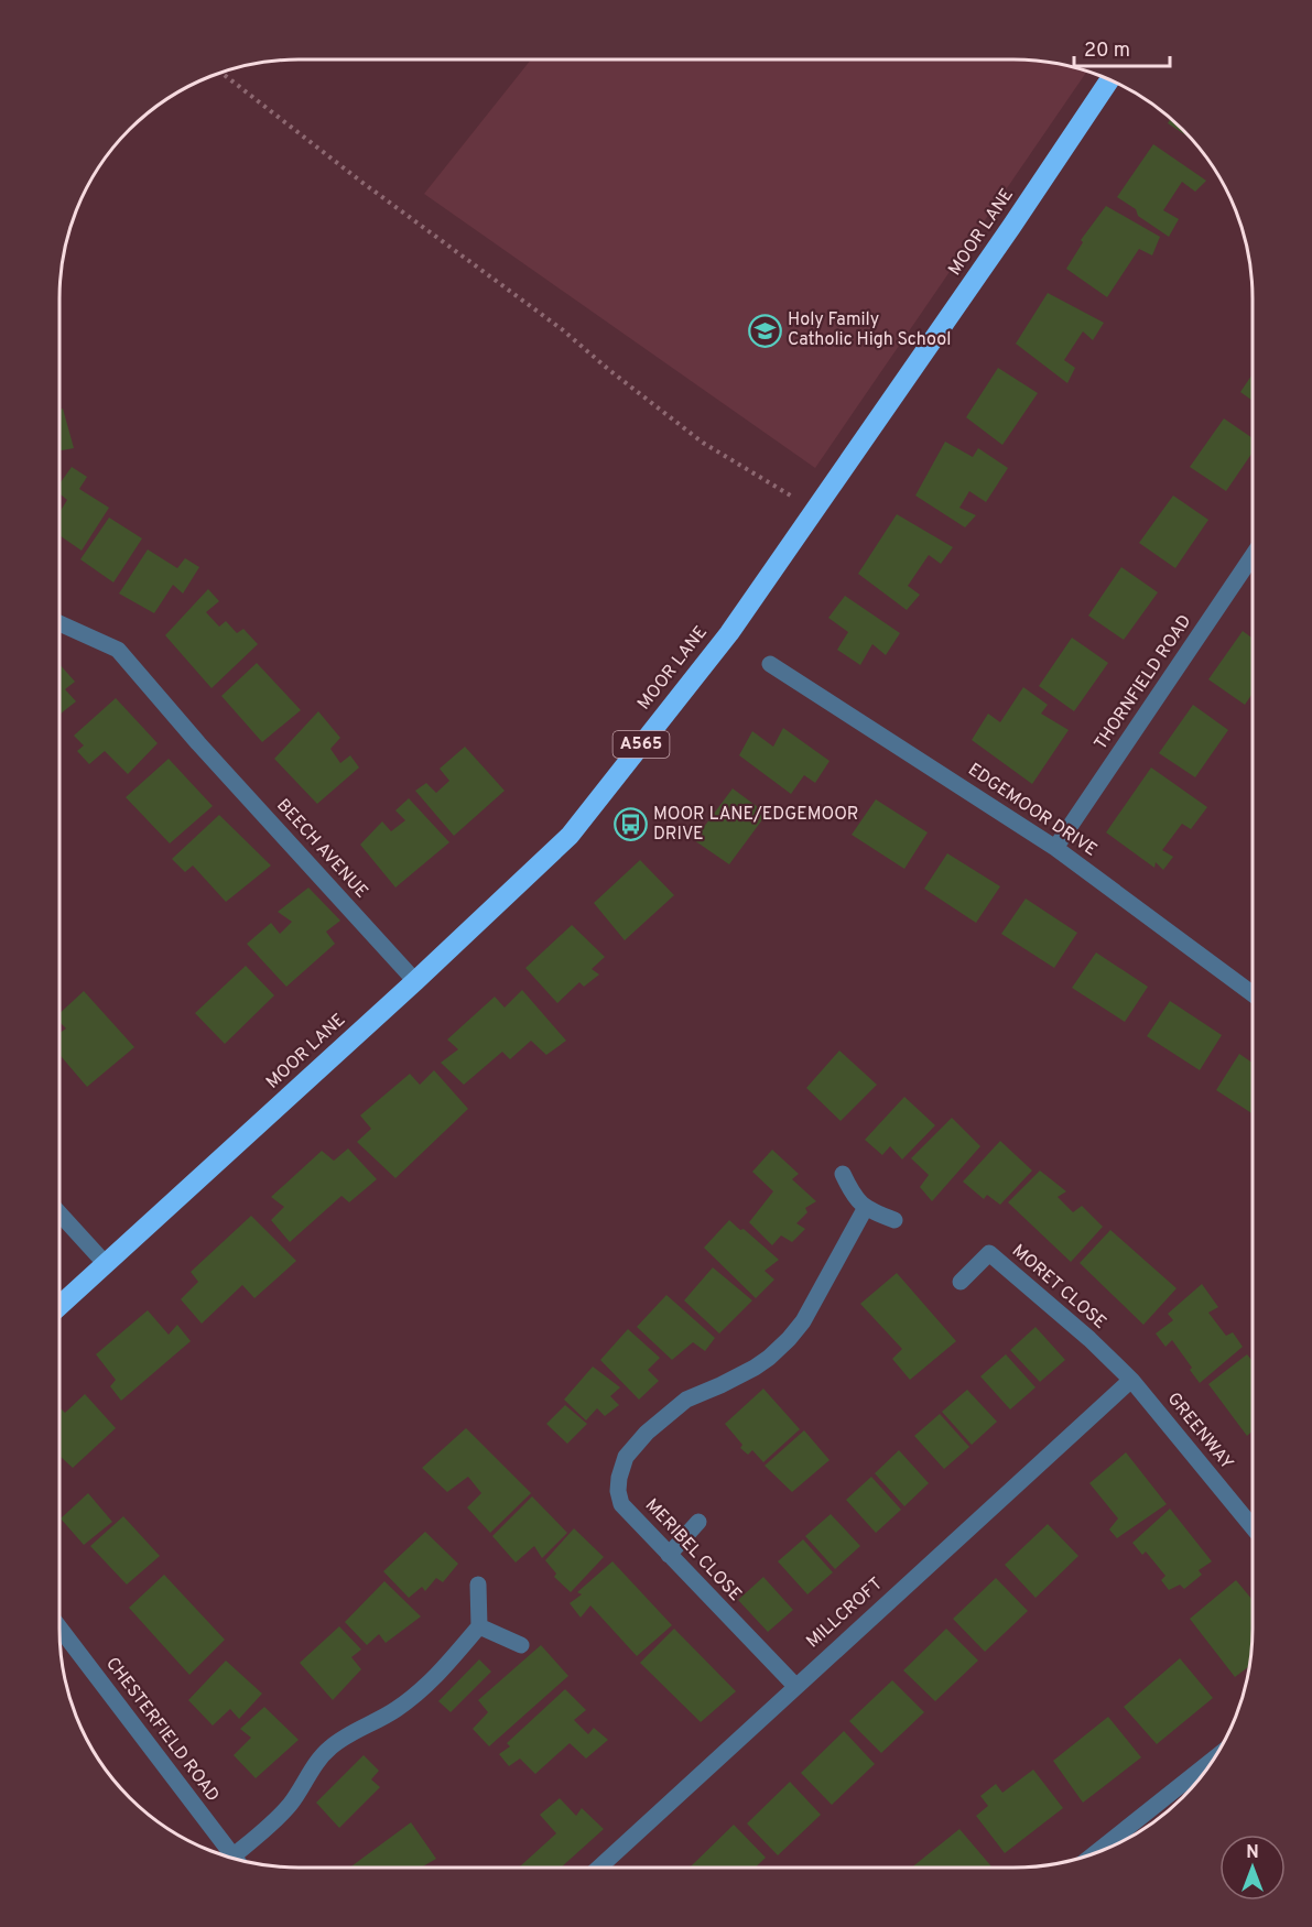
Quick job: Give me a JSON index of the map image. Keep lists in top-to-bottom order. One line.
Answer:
{"streets":{"highway":["MOOR LANE","A565"],"street":["THORNFIELD ROAD","EDGEMOOR DRIVE","BEECH AVENUE","MORET CLOSE","GREENWAY","MERIBEL CLOSE","MILLCROFT","CHESTERFIELD ROAD"]},"crossings":[["MOOR LANE","BEECH AVENUE"],["THORNFIELD ROAD","EDGEMOOR DRIVE"],["MORET CLOSE","GREENWAY"],["MORET CLOSE","MILLCROFT"],["GREENWAY","MILLCROFT"],["MERIBEL CLOSE","MILLCROFT"]],"places":{"school or university":["Holy Family Catholic High School"],"bus stop":["MOOR LANE/EDGEMOOR DRIVE"]},"scale_bar":"20 m","north":"top"}
